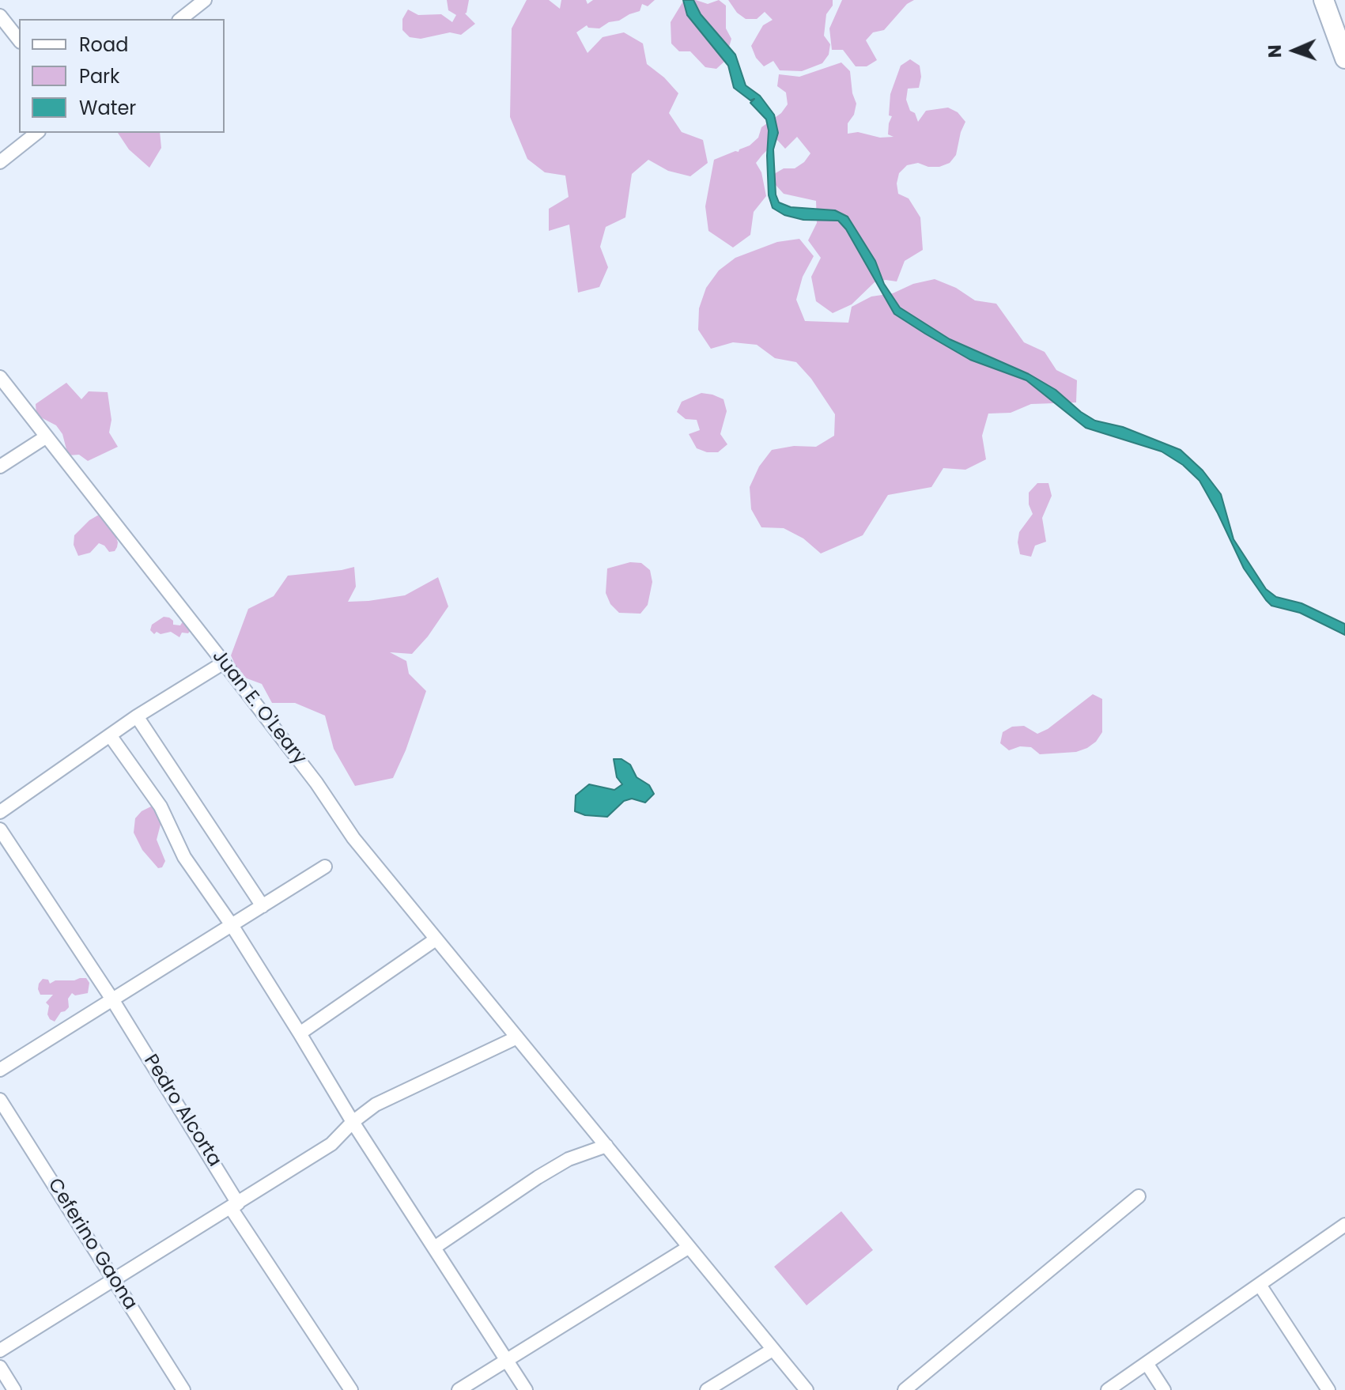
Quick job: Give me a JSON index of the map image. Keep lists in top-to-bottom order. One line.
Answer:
{"streets":{"street":["Juan E. O'Leary","Pedro Alcorta","Ceferino Gaona"]},"legend":["Road","Park","Water"],"north":"left"}
